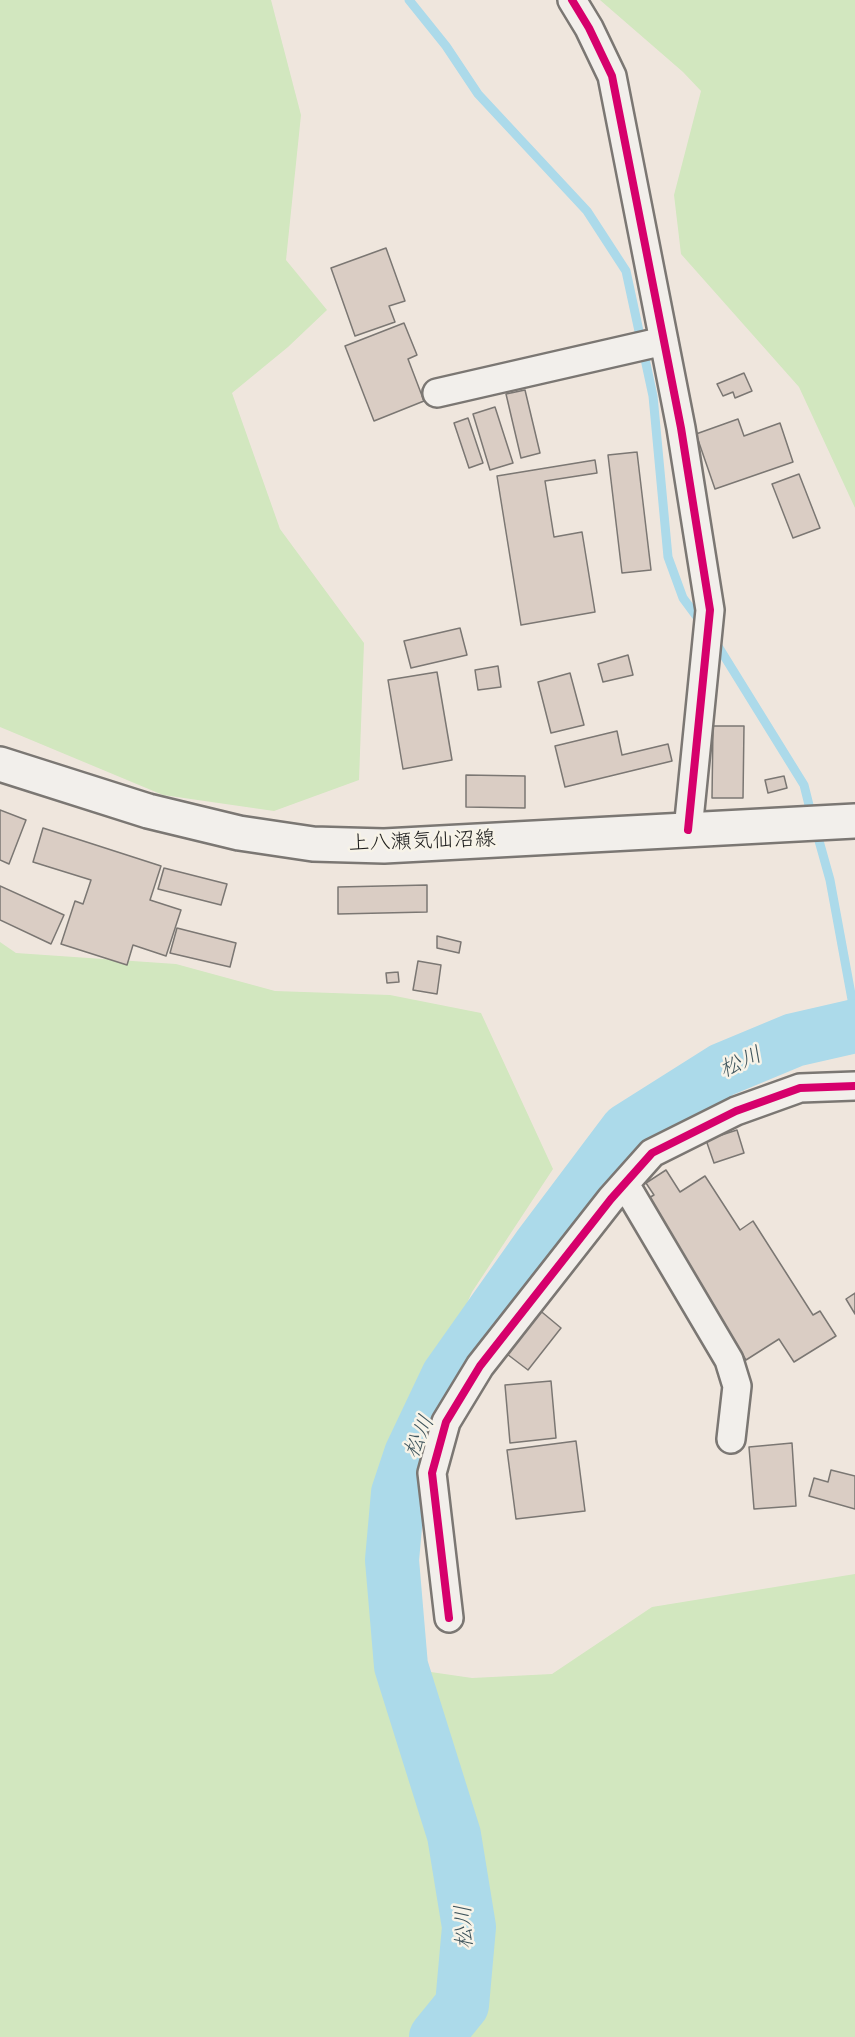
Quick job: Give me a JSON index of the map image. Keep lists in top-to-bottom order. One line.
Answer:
{"streets":{"main road":["上八瀬気仙沼線"]},"water":["松川"]}
